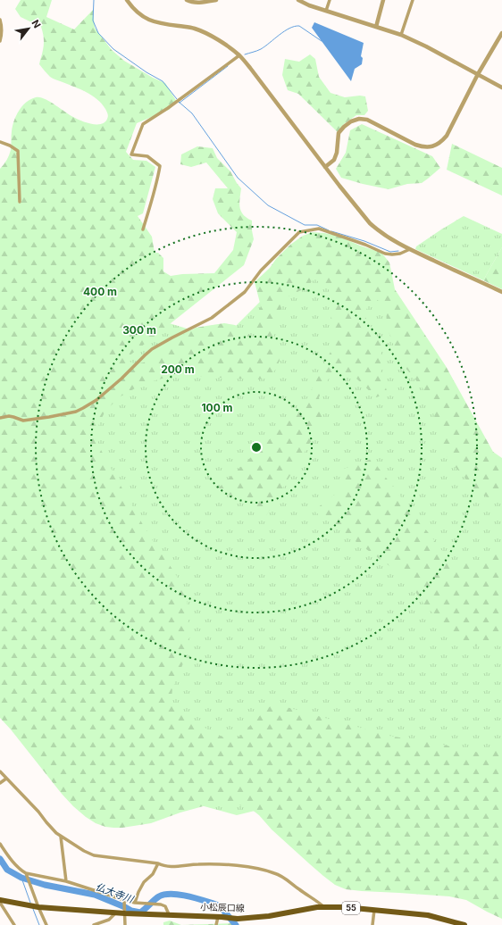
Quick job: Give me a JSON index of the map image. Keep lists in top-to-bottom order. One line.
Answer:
{"streets":{"main road":["小松辰口線","55"]},"water":["仏大寺川"],"north":"top right","rings":["400 m","300 m","200 m","100 m"]}
